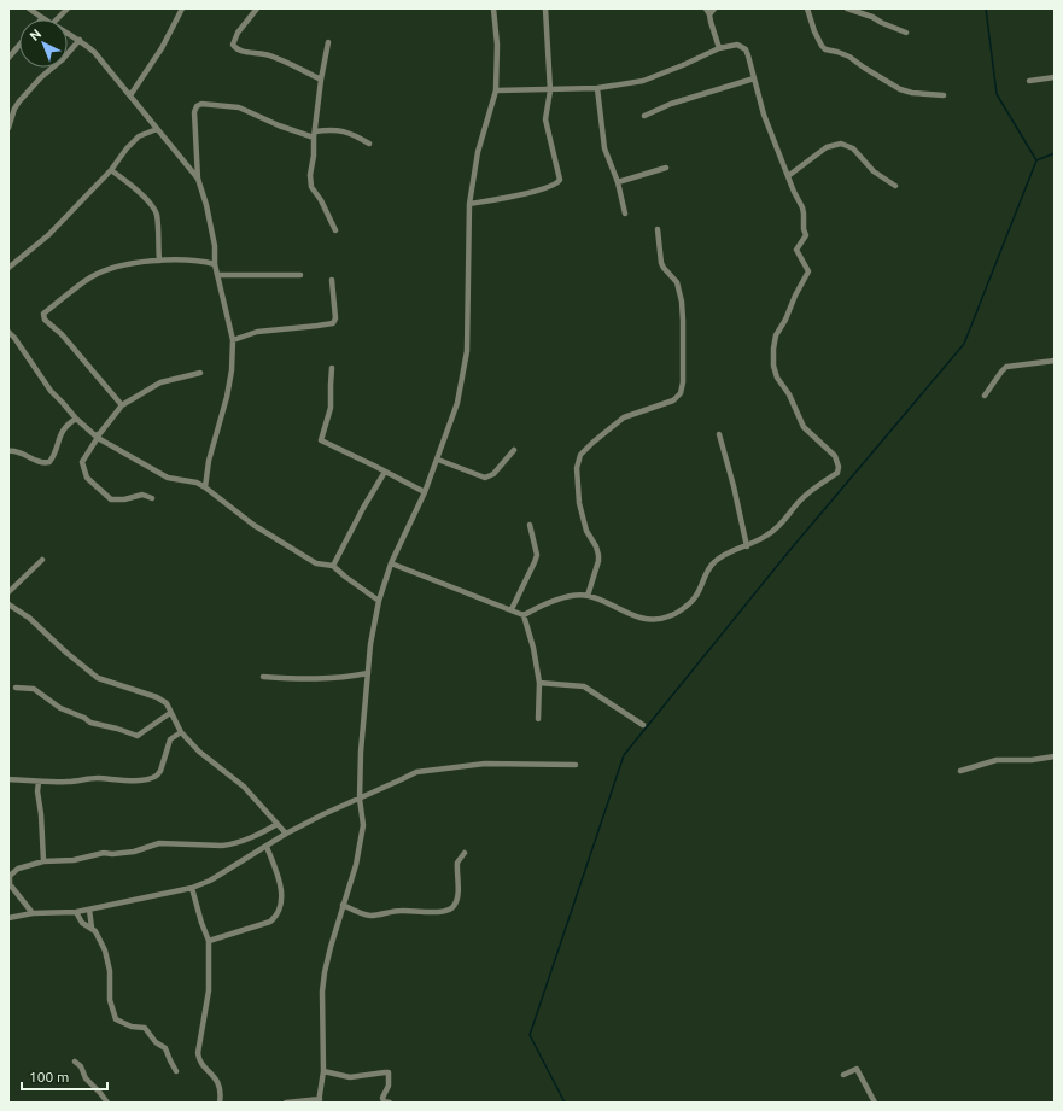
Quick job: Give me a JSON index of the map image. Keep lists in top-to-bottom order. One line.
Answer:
{"scale_bar":"100 m","north":"top left"}
